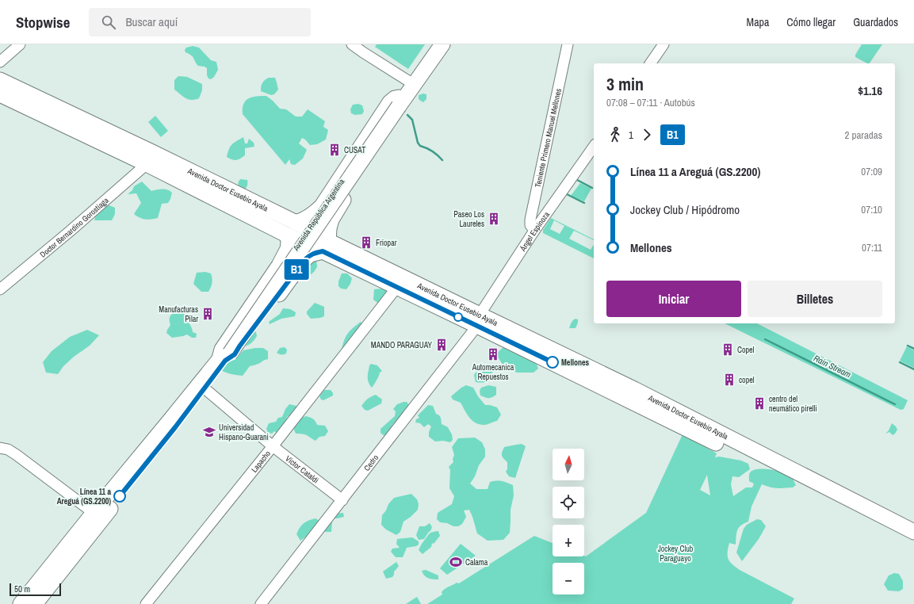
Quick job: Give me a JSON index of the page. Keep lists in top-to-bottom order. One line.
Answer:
{"streets":{"highway":["Avenida Doctor Eusebio Ayala","Avenida República Argentina"],"street":["Teniente Primero Manuel Mellones","Doctor Bernardino Gorostiaga","Ángel Espinoza","Lapacho","Cedro","Victor Cataldi"]},"crossings":[["Teniente Primero Manuel Mellones","Ángel Espinoza"],["Avenida Doctor Eusebio Ayala","Doctor Bernardino Gorostiaga"],["Avenida Doctor Eusebio Ayala","Ángel Espinoza"],["Avenida Doctor Eusebio Ayala","Lapacho"],["Avenida Doctor Eusebio Ayala","Cedro"],["Avenida República Argentina","Victor Cataldi"],["Ángel Espinoza","Cedro"],["Lapacho","Victor Cataldi"],["Cedro","Victor Cataldi"]],"water":["Rain Stream"],"parks":["Jockey Club Paraguayo"],"places":{"building":["CUSAT","Paseo Los Laureles","Friopar","Manufacturas Pilar","MANDO PARAGUAY","Copel","Automecanica Repuestos","copel","centro del neumático pirelli"],"other":["Mellones","Línea 11 a Areguá (GS.2200)"],"school or university":["Universidad Hispano-Guarani"],"sports":["Calama"]},"lines":["bus line B1"],"scale_bar":"50 m","north":"top","page":{"header":"Stopwise","search":"Buscar aquí","nav":["Mapa","Cómo llegar","Guardados"],"on_map":"B1","heading":["3 min","07:08 – 07:11 · Autobús","$1.16"],"legs":["1","B1","2 paradas"],"list":[{"name":"Línea 11 a Areguá (GS.2200)","value":"07:09"},{"name":"Jockey Club / Hipódromo","value":"07:10"},{"name":"Mellones","value":"07:11"}],"buttons":["Iniciar","Billetes"],"map_buttons":["+","−"],"scale":"50 m"}}
